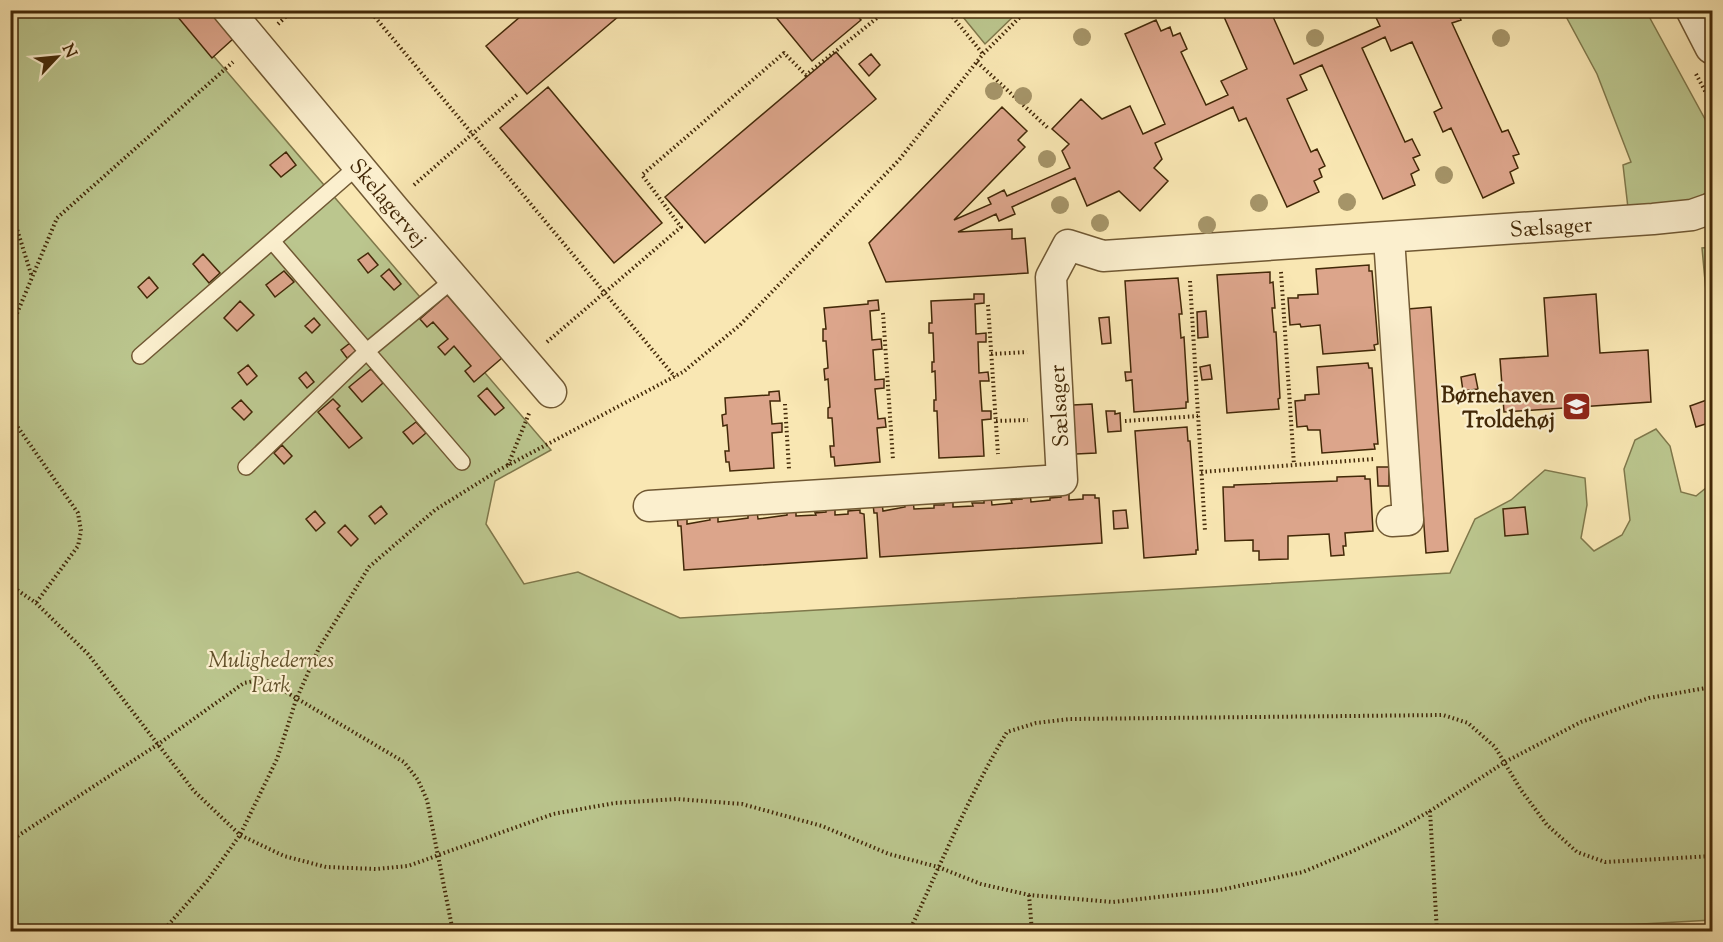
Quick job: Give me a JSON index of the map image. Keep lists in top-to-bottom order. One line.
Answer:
{"streets":{"street":["Skelagervej","Sælsager"]},"parks":["Mulighedernes Park"],"places":{"school or university":["Børnehaven Troldehøj"]},"north":"top right"}
